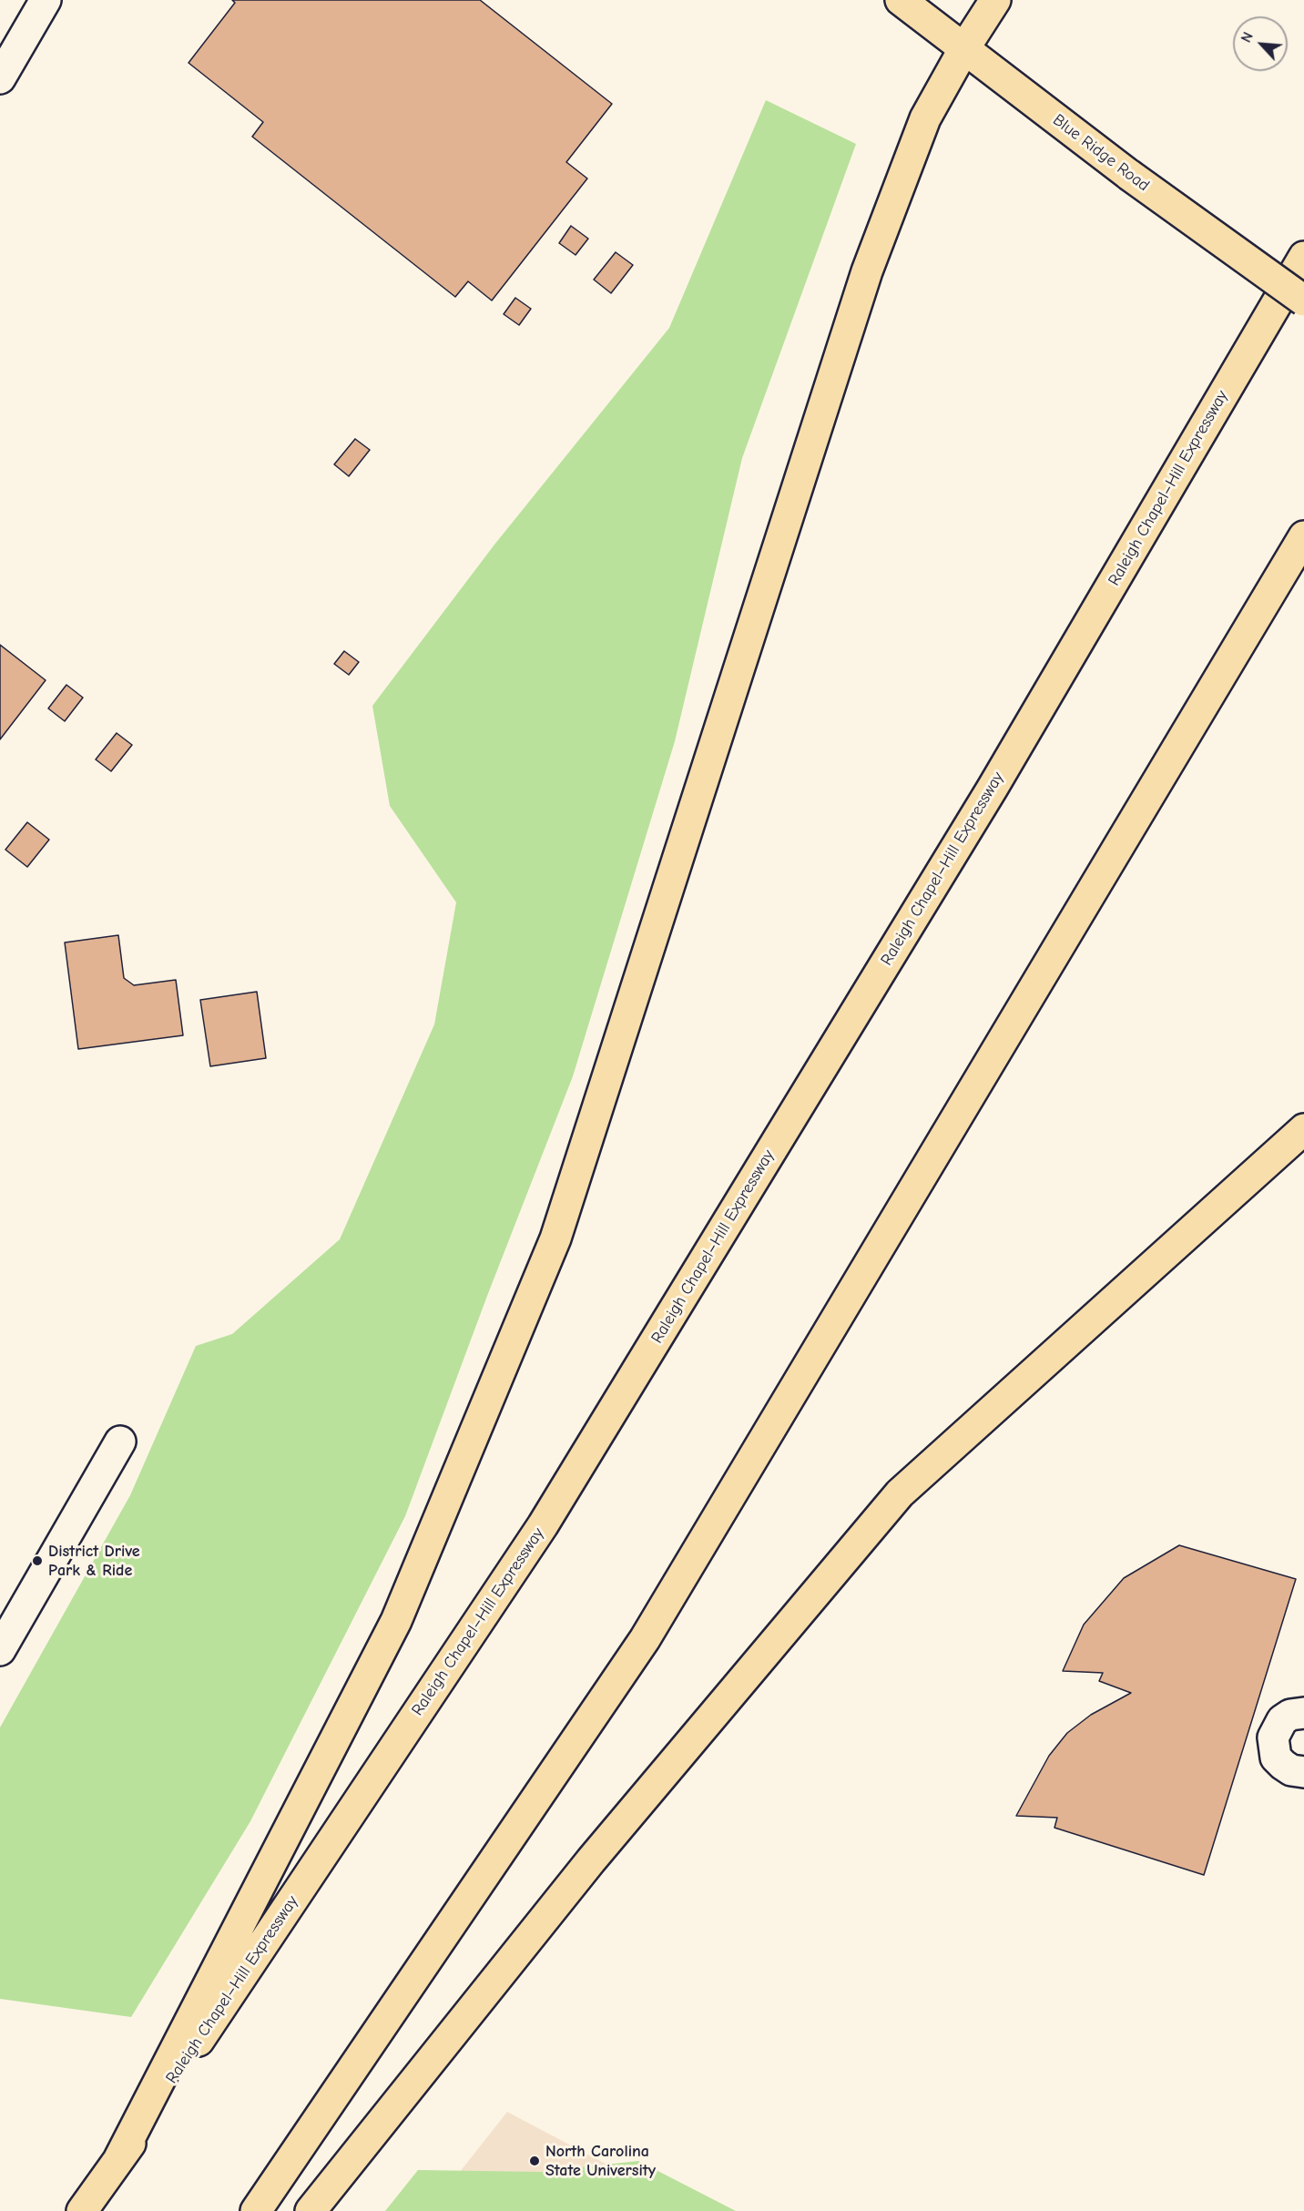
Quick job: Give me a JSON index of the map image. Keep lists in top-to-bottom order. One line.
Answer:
{"streets":{"main road":["Blue Ridge Road","Raleigh Chapel–Hill Expressway"]},"places":["District Drive Park & Ride","North Carolina State University"],"north":"top left"}
